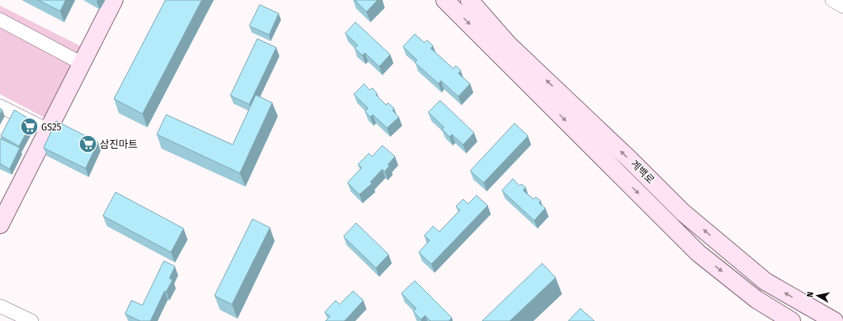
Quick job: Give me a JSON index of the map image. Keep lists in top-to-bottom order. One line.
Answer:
{"streets":{"street":["계백로"]},"places":{"supermarket":["GS25","삼진마트"]},"north":"left"}
